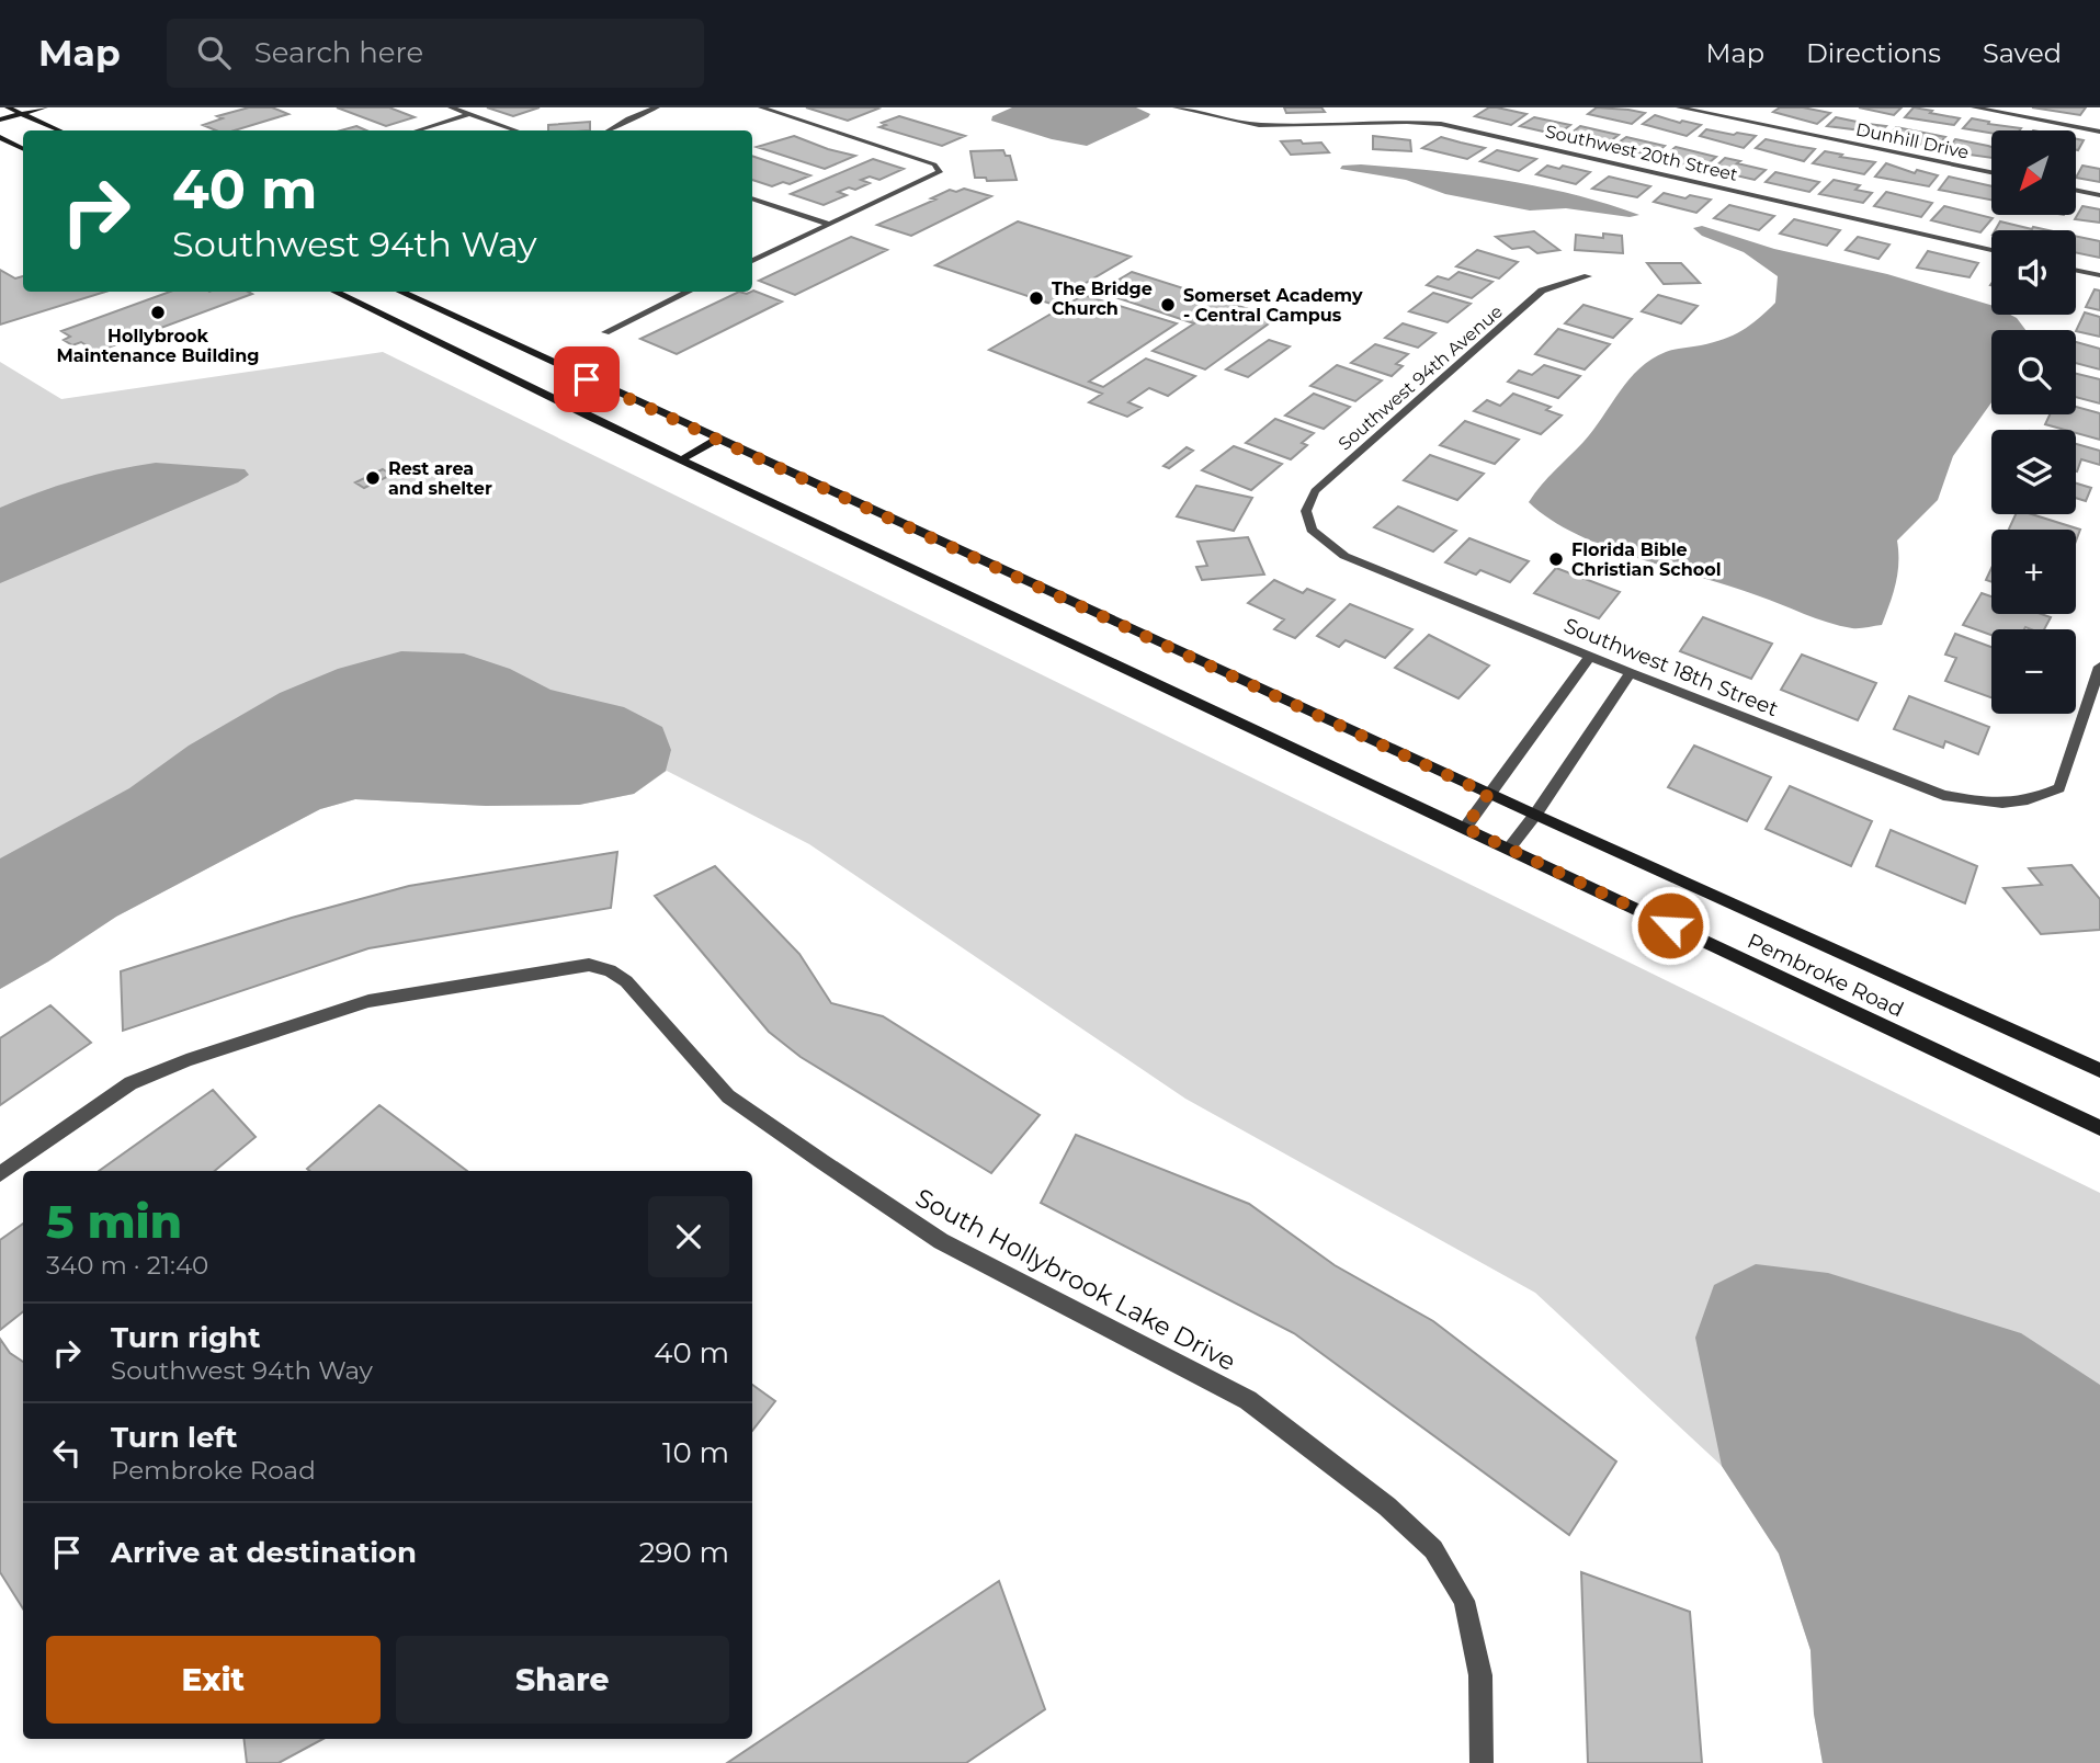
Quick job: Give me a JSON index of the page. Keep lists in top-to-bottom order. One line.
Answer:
{"streets":{"main road":["Pembroke Road"],"street":["Dunhill Drive","Southwest 20th Street","Southwest 94th Avenue","Southwest 18th Street","South Hollybrook Lake Drive"]},"crossings":[["Southwest 94th Avenue","Southwest 18th Street"]],"places":["The Bridge Church","Somerset Academy - Central Campus","Hollybrook Maintenance Building","Rest area and shelter","Florida Bible Christian School"],"north":"bottom left","page":{"header":"Map","search":"Search here","nav":["Map","Directions","Saved"],"map_buttons":["+","−"],"turn":["40 m","Southwest 94th Way"],"heading":["5 min","340 m · 21:40"],"list":[{"name":"Turn right","note":"Southwest 94th Way","value":"40 m"},{"name":"Turn left","note":"Pembroke Road","value":"10 m"},{"name":"Arrive at destination","value":"290 m"}],"buttons":["Exit","Share"]}}
